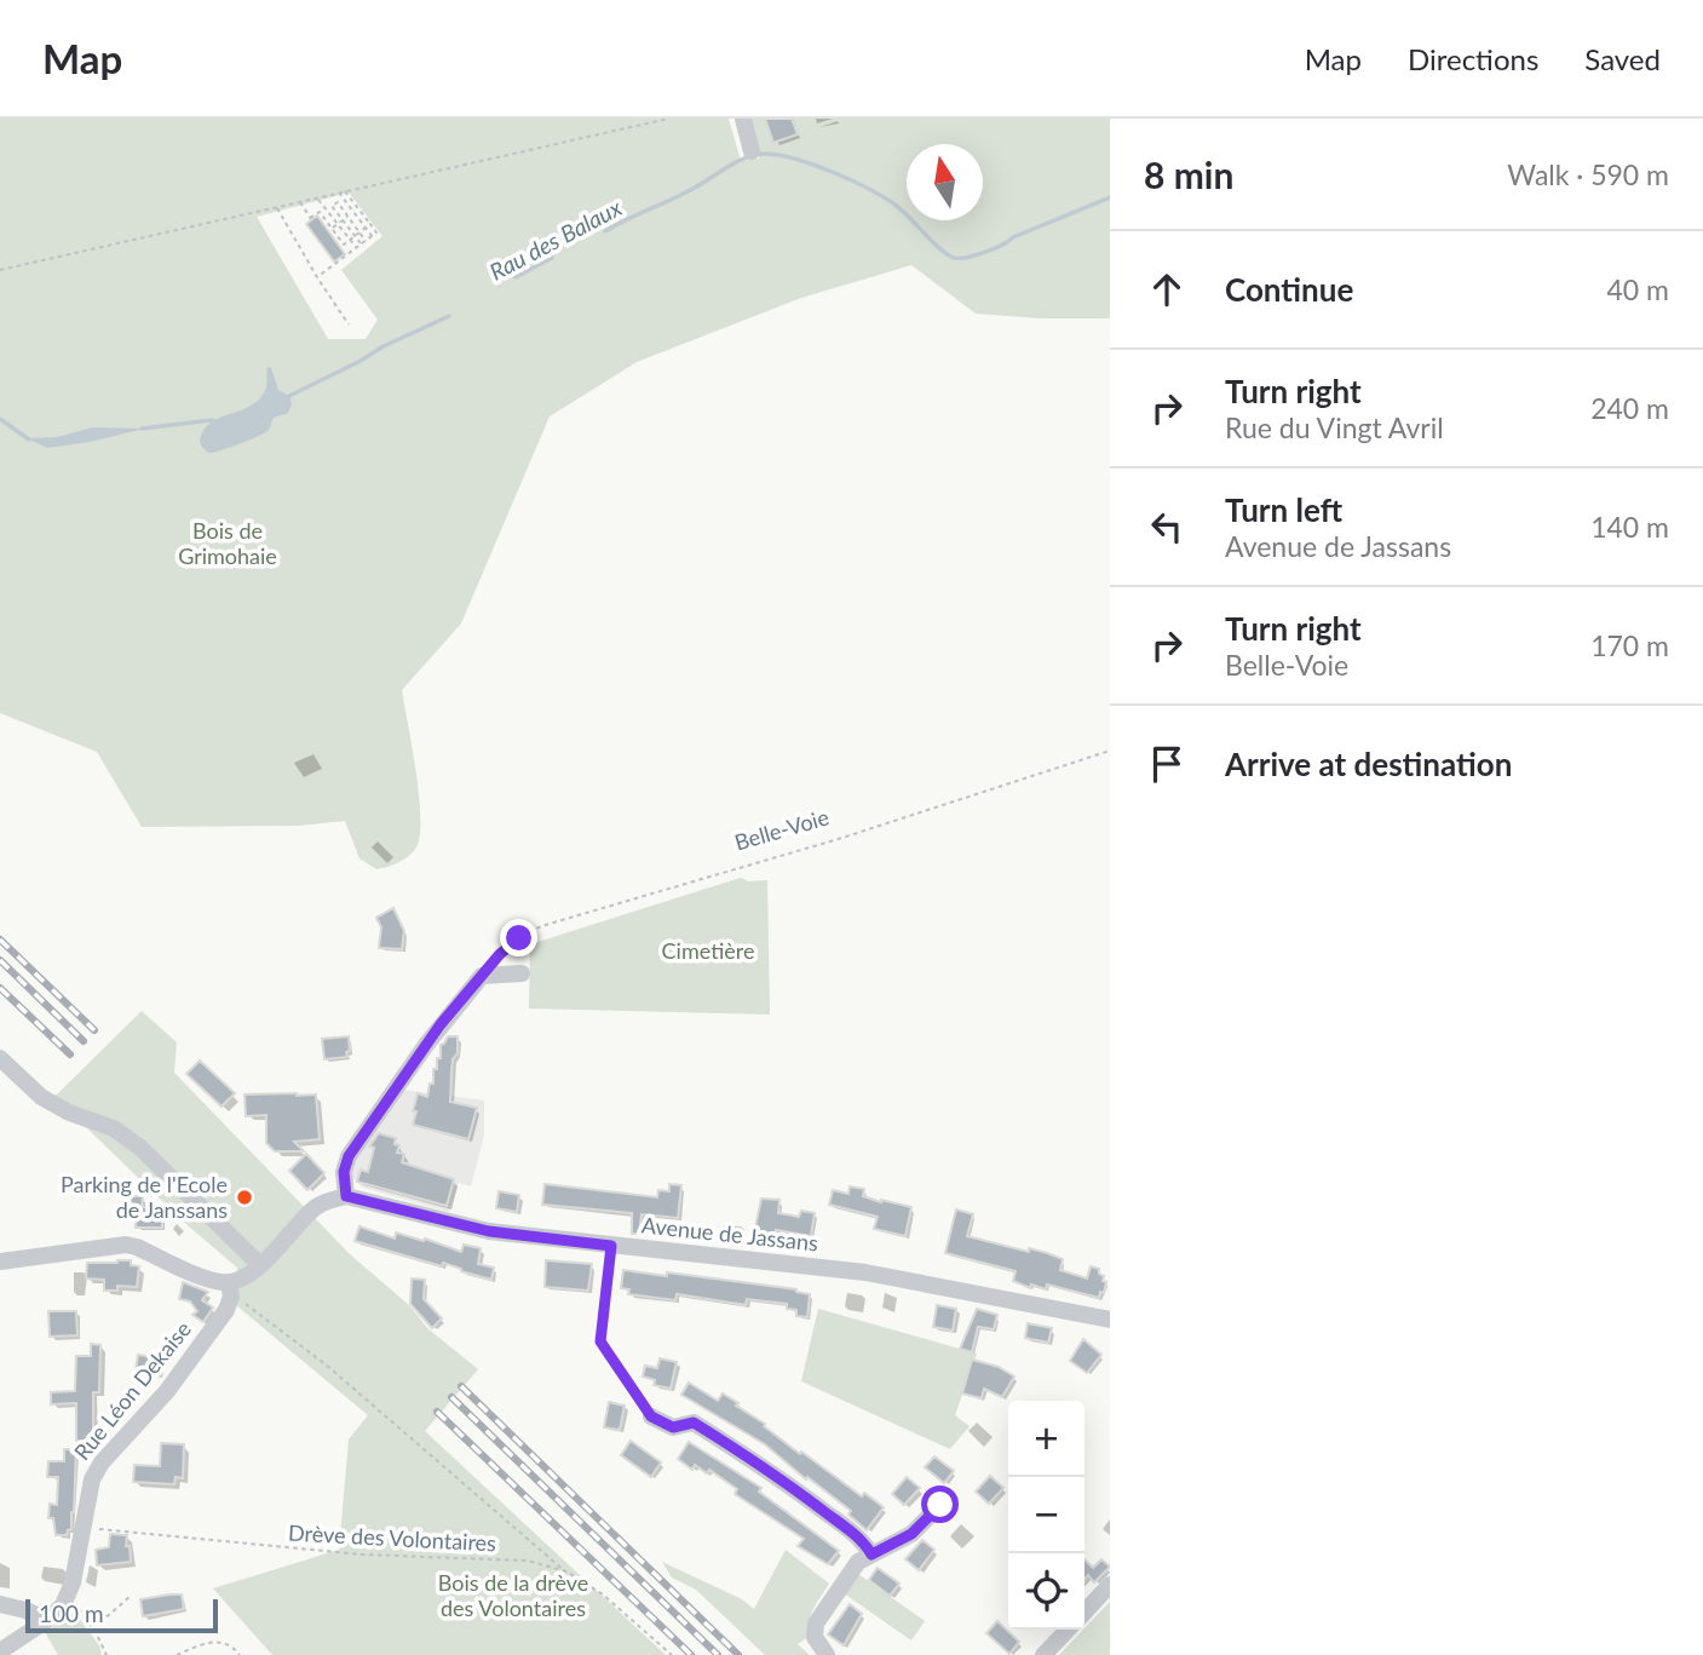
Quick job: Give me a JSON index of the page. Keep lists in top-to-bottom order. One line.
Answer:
{"streets":{"street":["Avenue de Jassans","Rue Léon Dekaise"],"path":["Belle-Voie","Drève des Volontaires"]},"crossings":[["Rue Léon Dekaise","Drève des Volontaires"]],"water":["Rau des Balaux"],"parks":["Bois de Grimohaie","Cimetière","Bois de la drève des Volontaires"],"places":["Parking de l'Ecole de Janssans"],"scale_bar":"100 m","north":"top","page":{"header":"Map","nav":["Map","Directions","Saved"],"heading":["8 min","Walk · 590 m"],"list":[["Continue","40 m"],["Turn right","Rue du Vingt Avril","240 m"],["Turn left","Avenue de Jassans","140 m"],["Turn right","Belle-Voie","170 m"],"Arrive at destination"],"map_buttons":["+","−"],"scale":"100 m"}}
